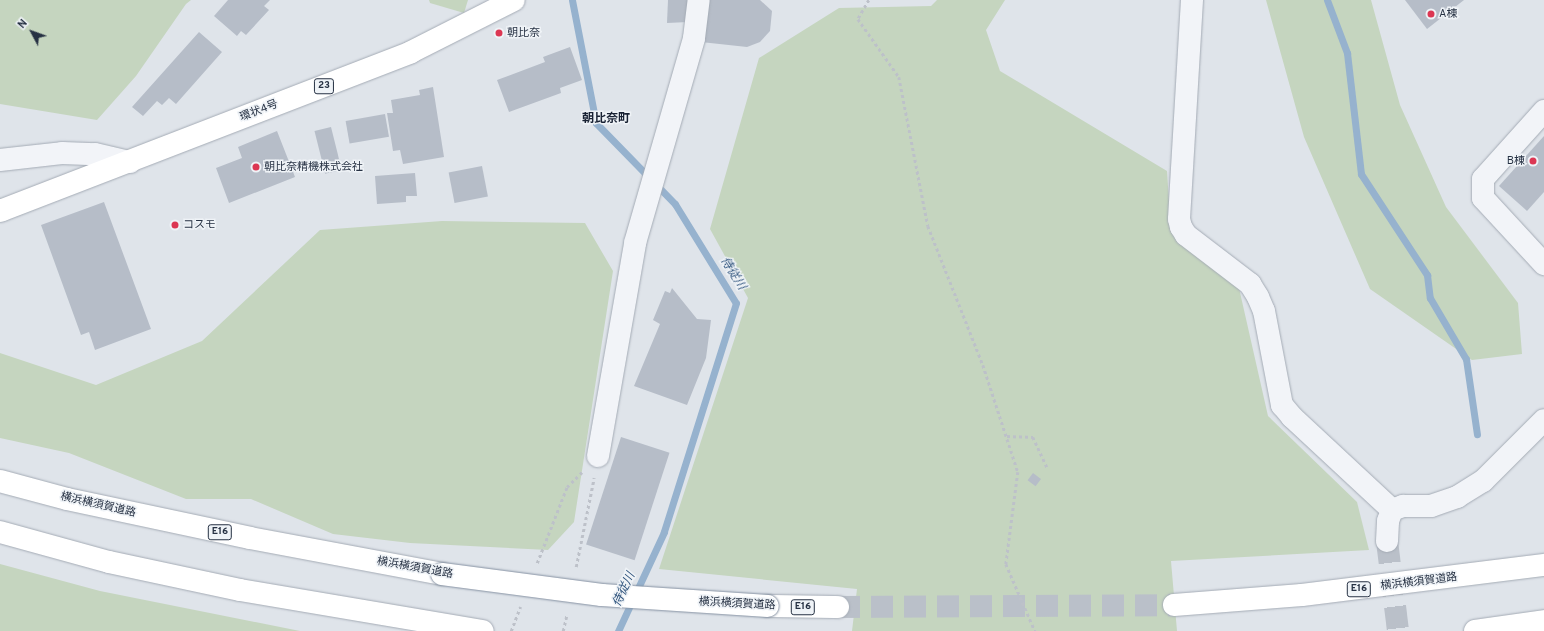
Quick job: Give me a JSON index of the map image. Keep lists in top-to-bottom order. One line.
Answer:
{"streets":{"main road":["23","環状4号","横浜横須賀道路","E16"]},"districts":["朝比奈町"],"water":["侍従川"],"places":["A棟","朝比奈","B棟","朝比奈精機株式会社","コスモ"],"north":"top left"}
